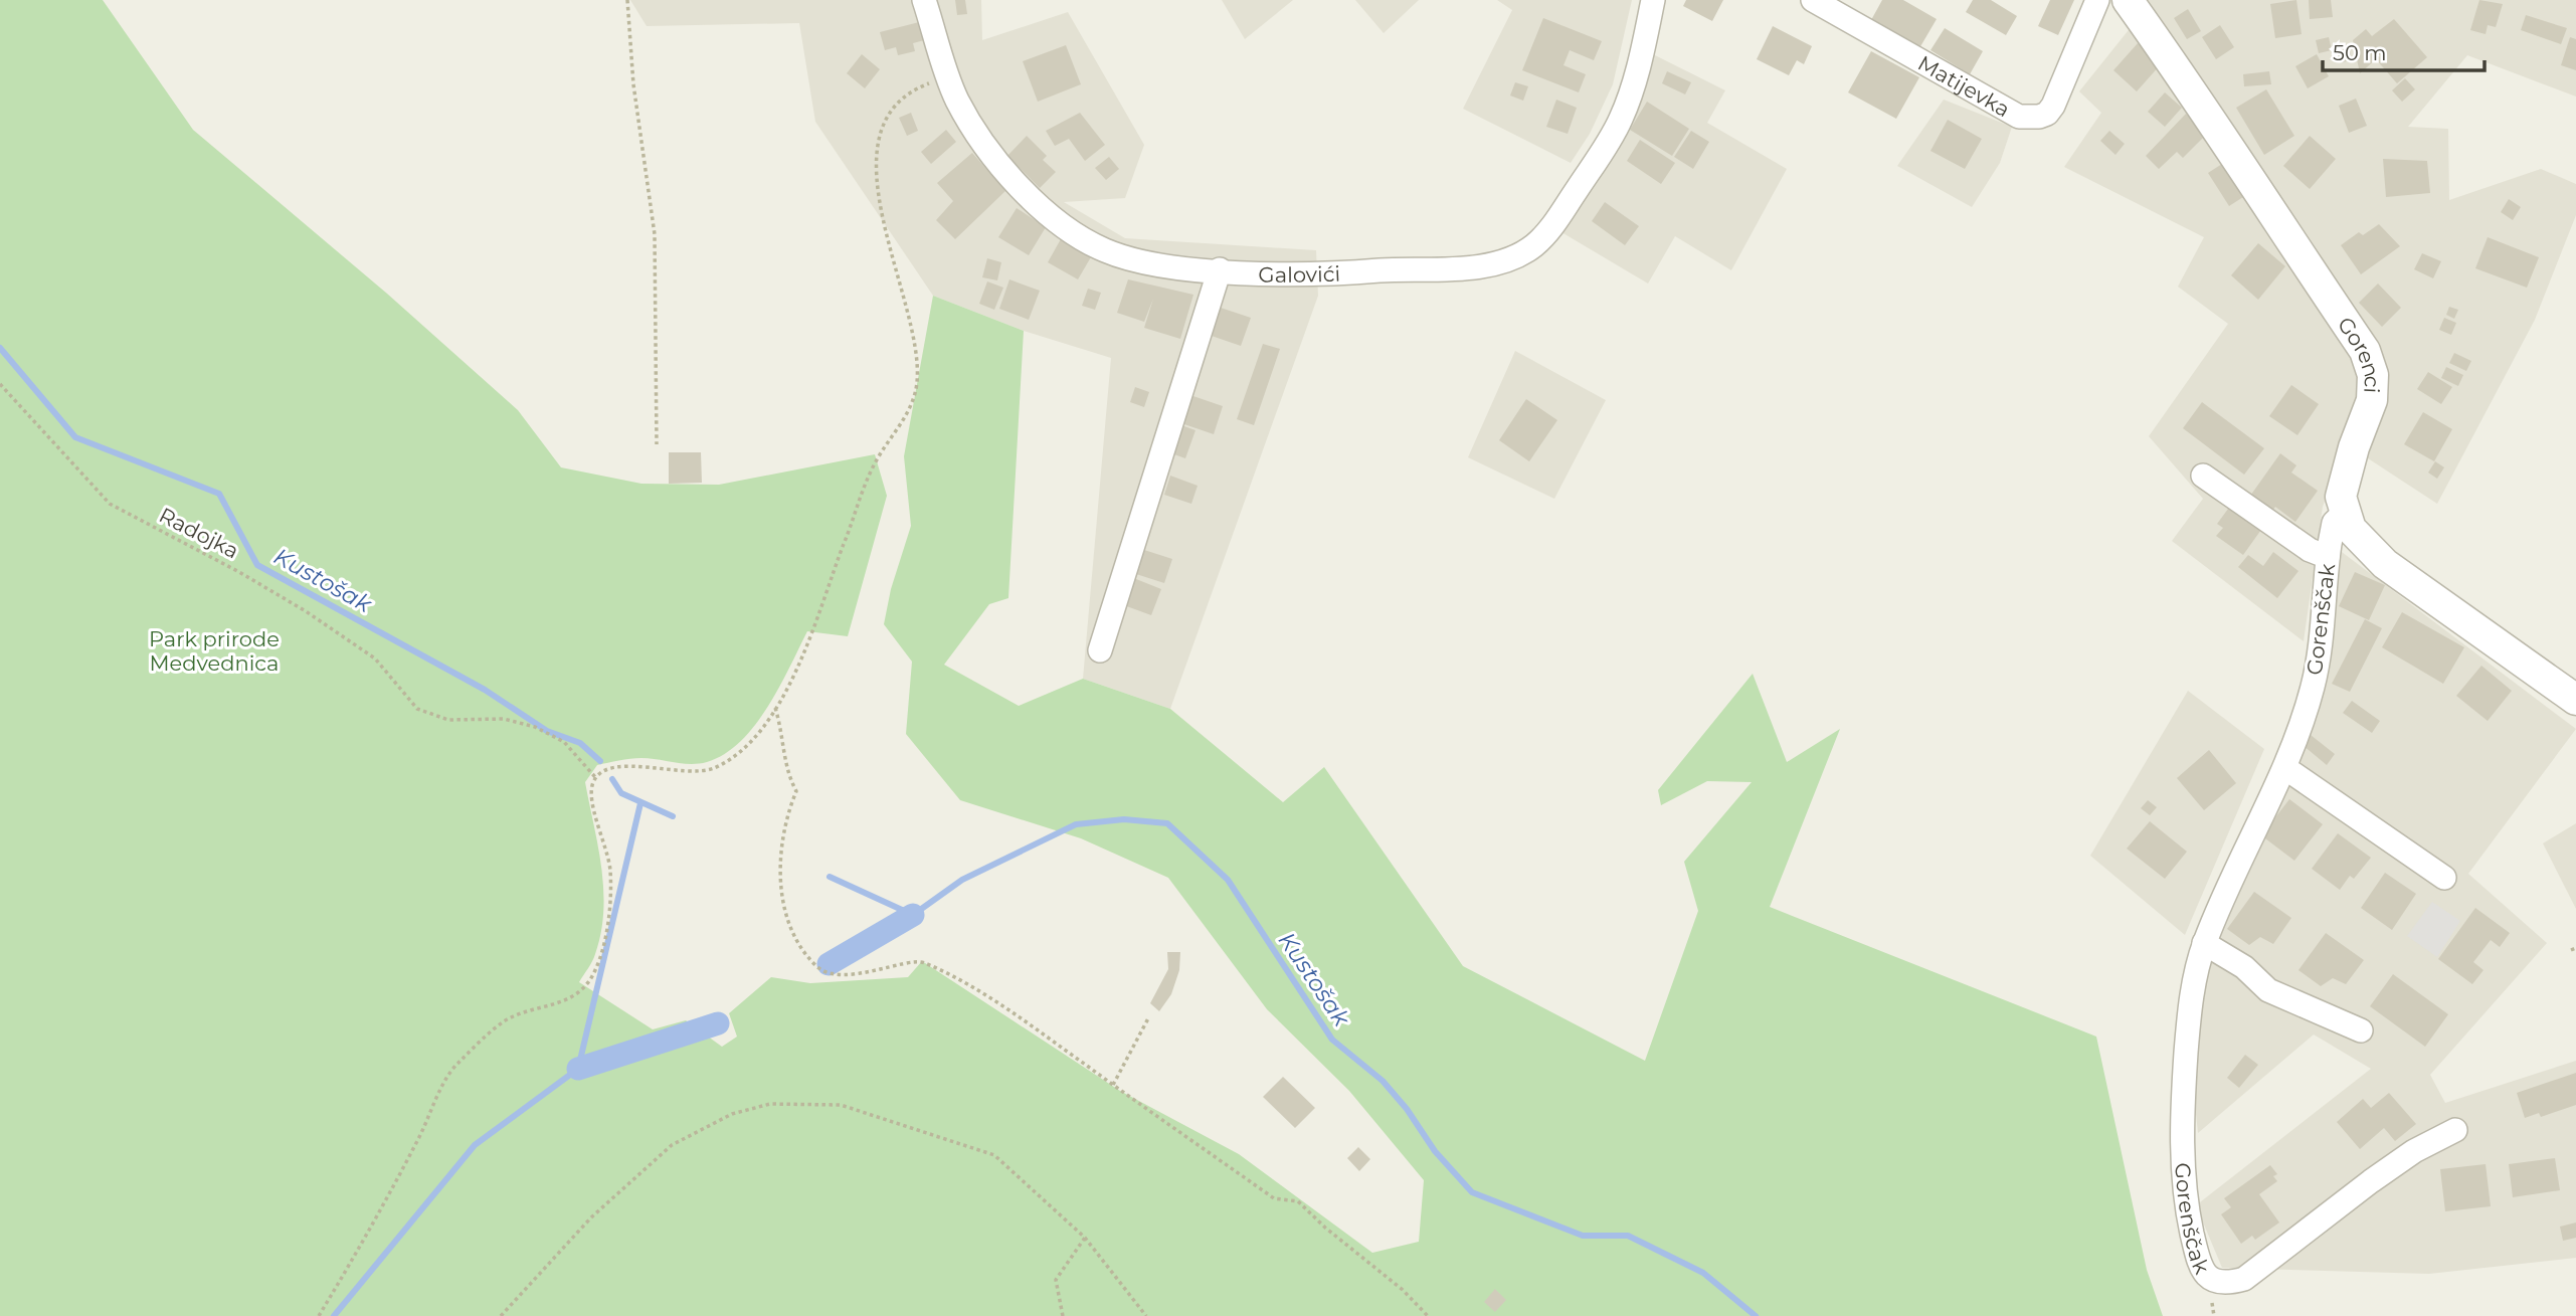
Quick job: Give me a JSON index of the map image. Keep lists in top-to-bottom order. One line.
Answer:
{"streets":{"street":["Matijevka","Galovići","Gorenci","Gorenščak"],"path":["Radojka"]},"crossings":[["Gorenci","Gorenščak"]],"water":["Kustošak"],"parks":["Park prirode Medvednica"],"scale_bar":"50 m"}
